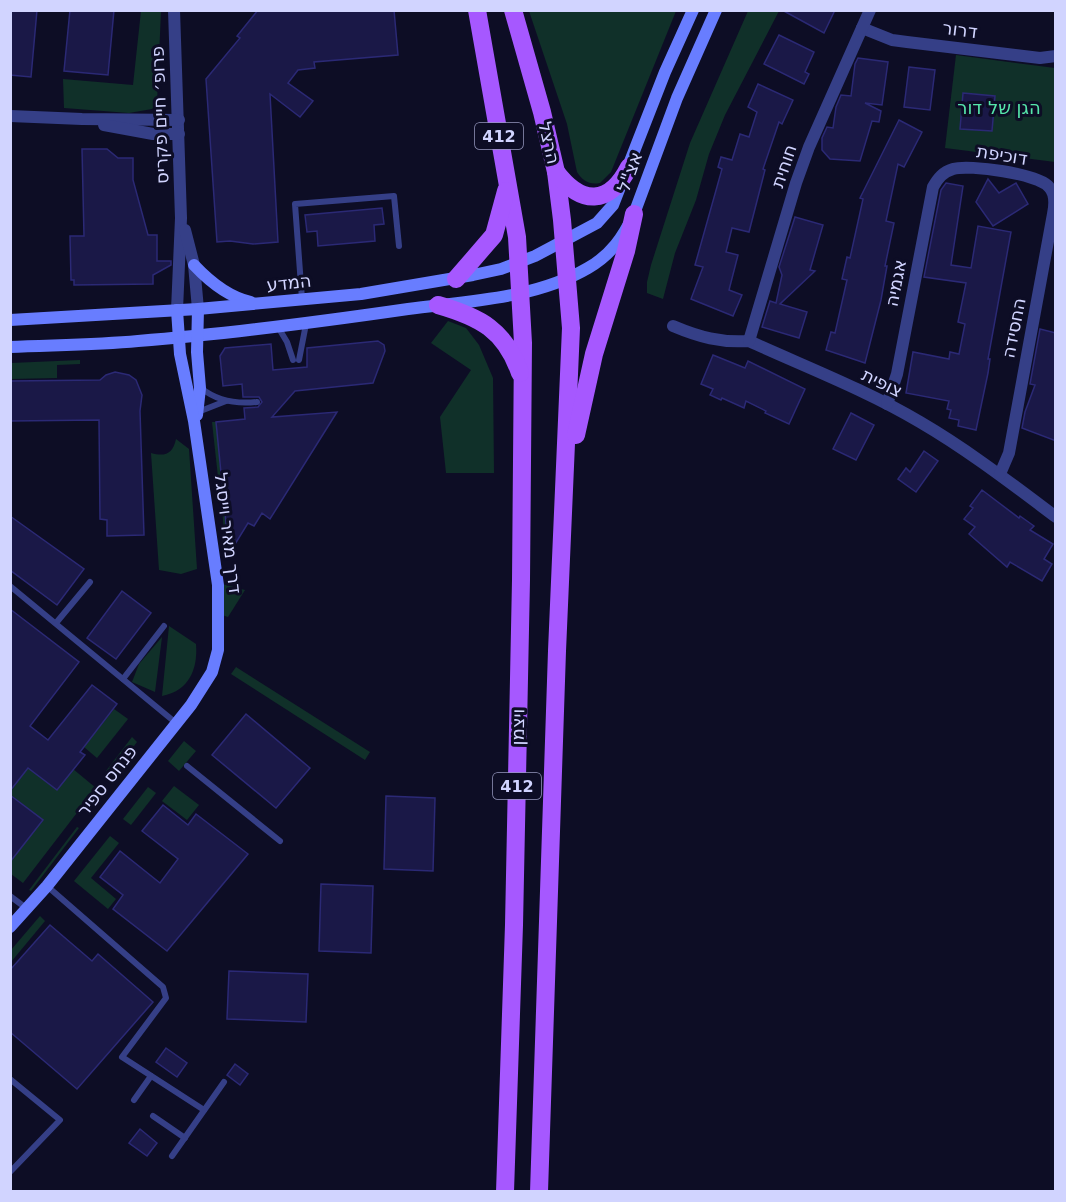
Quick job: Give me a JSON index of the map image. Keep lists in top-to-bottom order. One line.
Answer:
{"streets":{"main road":["פרופ׳ חיים פקריס","412","הרצל","אצ\"ל","המדע","דרך מאיר וייסגל","ויצמן","פנחס ספיר"],"street":["דרור","דוכיפת","חוחית","אגמיה","החסידה","צופית"]},"crossings":[["דרור","חוחית"],["פרופ׳ חיים פקריס","המדע"],["פרופ׳ חיים פקריס","דרך מאיר וייסגל"],["412","המדע"],["412","ויצמן"],["הרצל","אצ\"ל"],["הרצל","המדע"],["הרצל","ויצמן"],["דוכיפת","אגמיה"],["דוכיפת","החסידה"],["חוחית","צופית"],["אצ\"ל","המדע"],["אצ\"ל","ויצמן"],["המדע","דרך מאיר וייסגל"],["המדע","ויצמן"],["אגמיה","צופית"],["החסידה","צופית"],["דרך מאיר וייסגל","פנחס ספיר"]],"parks":["הגן של דור"]}
